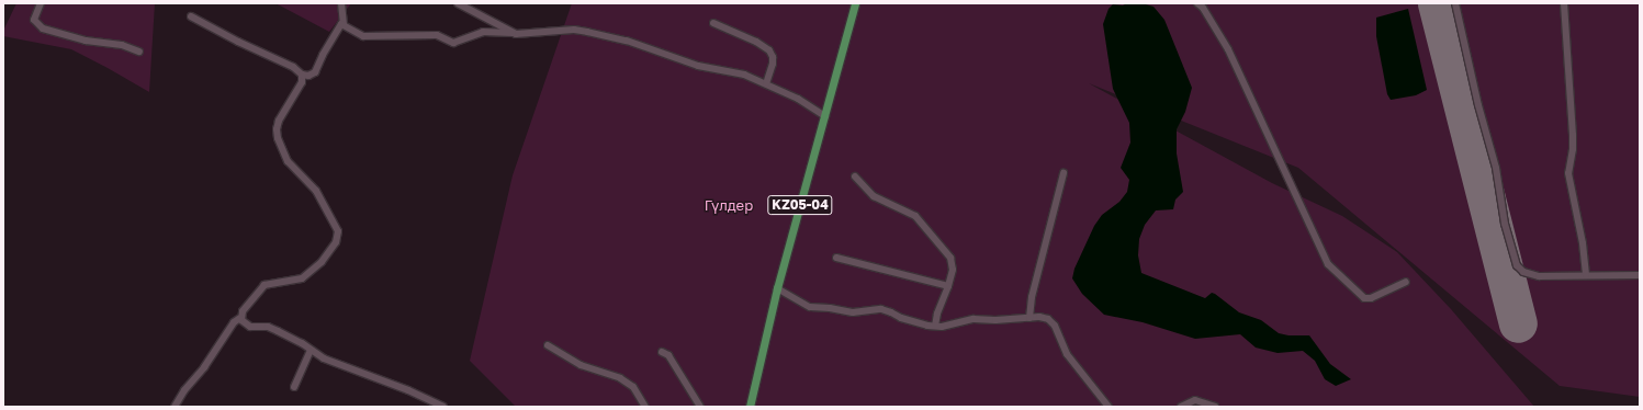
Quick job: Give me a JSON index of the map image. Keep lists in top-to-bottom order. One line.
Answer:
{"streets":{"main road":["KZ05-04"]},"parks":["Гүлдер"]}
